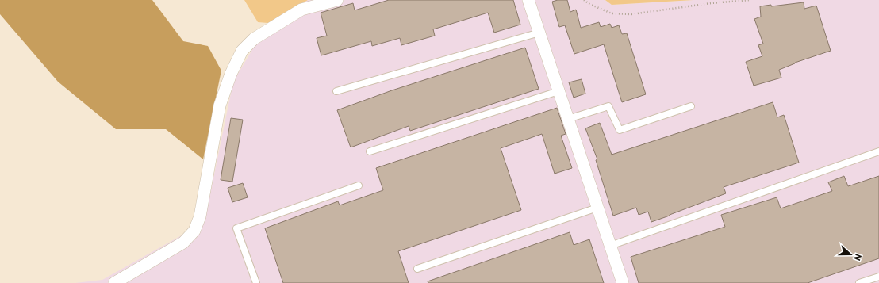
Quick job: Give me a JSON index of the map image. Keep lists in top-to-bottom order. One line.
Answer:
{"north":"right"}
